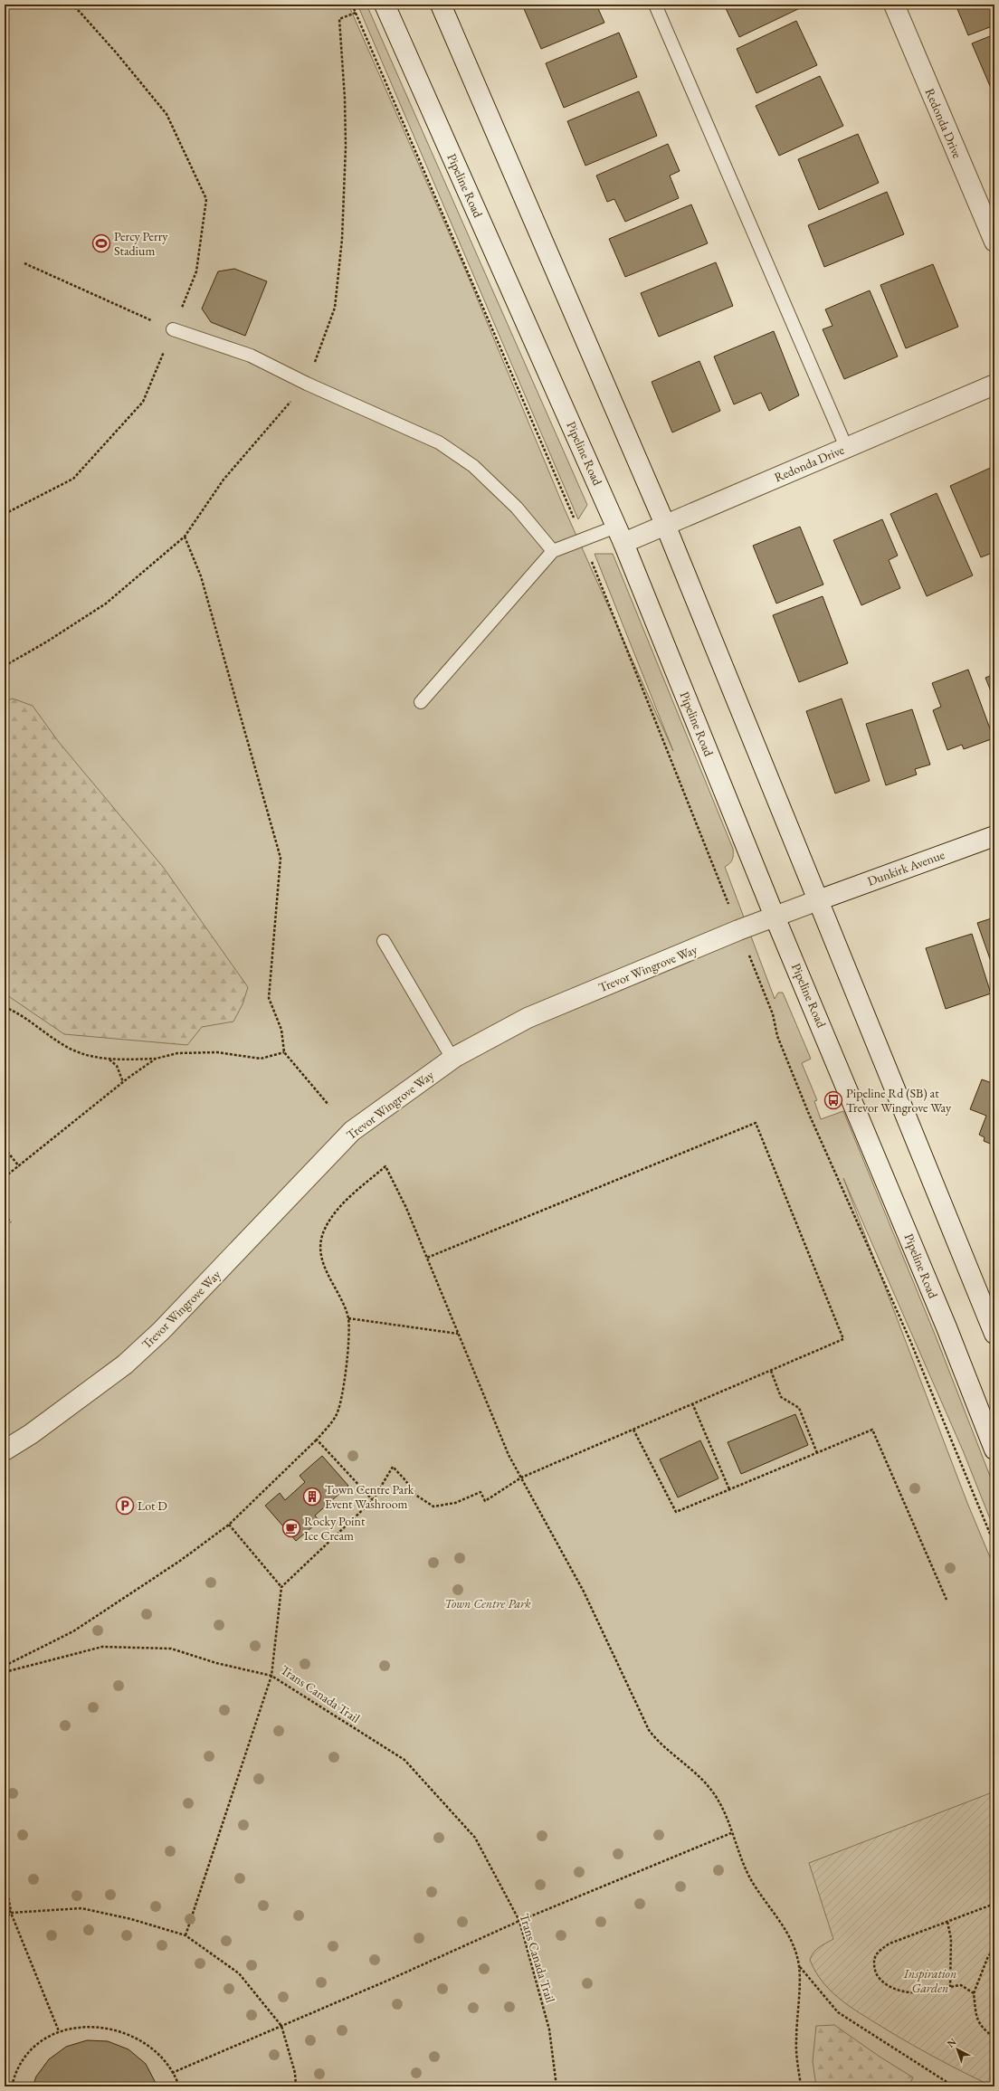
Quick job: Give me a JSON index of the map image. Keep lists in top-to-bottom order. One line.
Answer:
{"streets":{"main road":["Redonda Drive","Pipeline Road","Dunkirk Avenue","Trevor Wingrove Way"],"path":["Trans Canada Trail"]},"crossings":[["Redonda Drive","Pipeline Road"],["Pipeline Road","Trevor Wingrove Way"],["Dunkirk Avenue","Trevor Wingrove Way"]],"parks":["Town Centre Park","Inspiration Garden"],"places":{"sports":["Percy Perry Stadium"],"bus stop":["Pipeline Rd (SB) at Trevor Wingrove Way"],"building":["Town Centre Park Event Washroom"],"parking":["Lot D"],"cafe":["Rocky Point Ice Cream"]},"north":"top left"}
